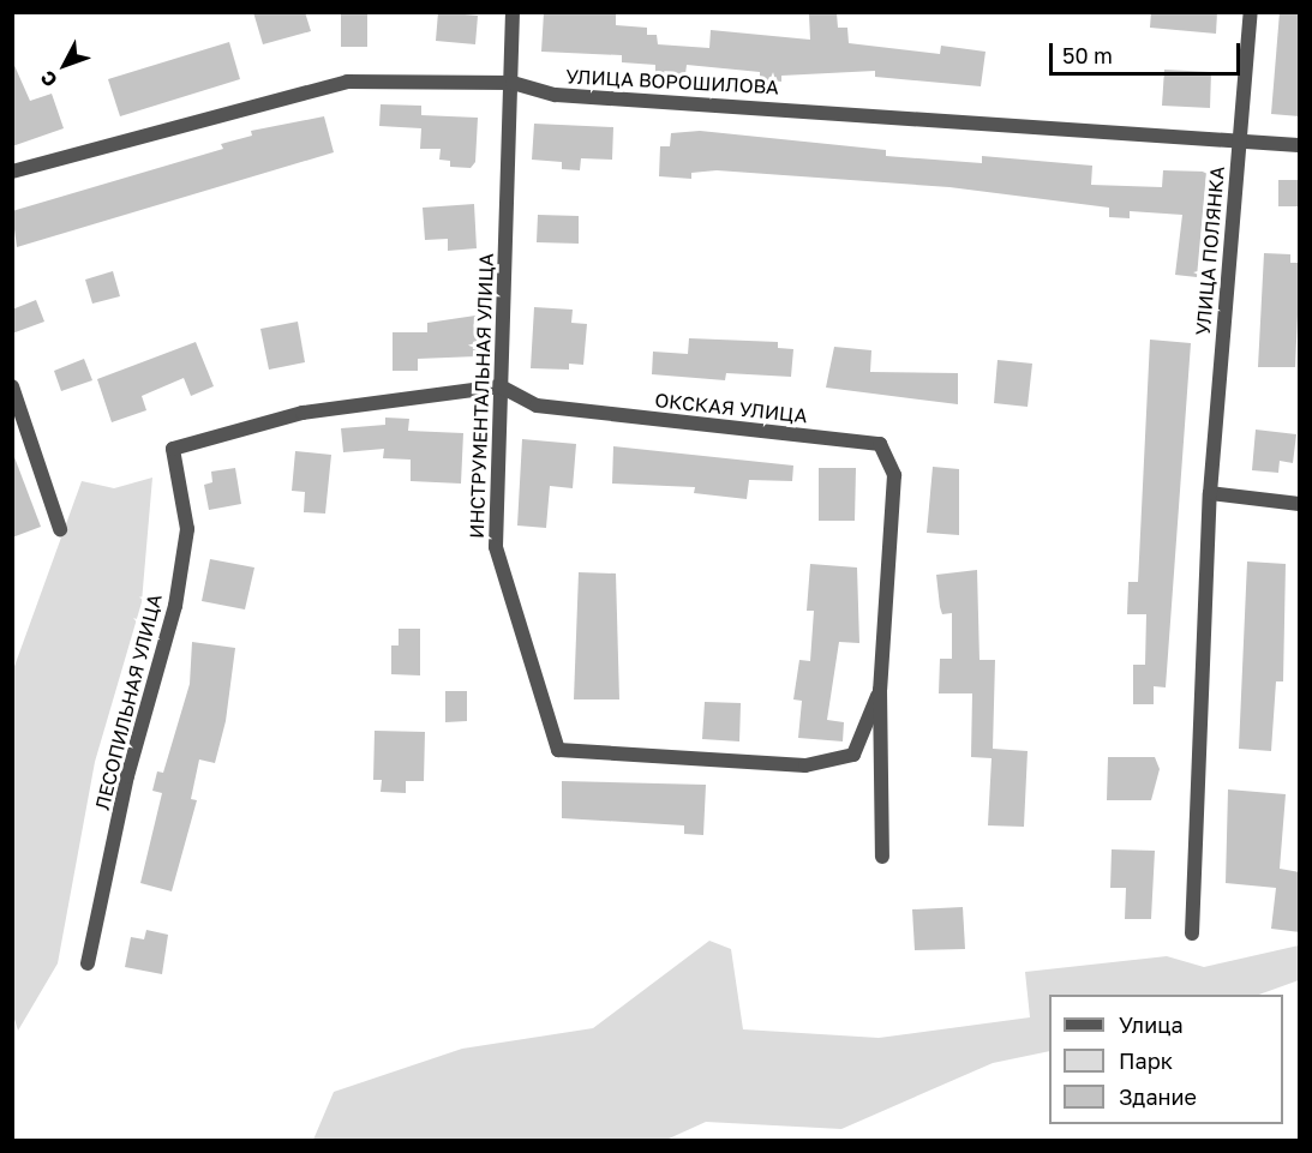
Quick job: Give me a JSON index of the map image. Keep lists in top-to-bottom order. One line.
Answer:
{"streets":{"street":["УЛИЦА ВОРОШИЛОВА","УЛИЦА ПОЛЯНКА","ИНСТРУМЕНТАЛЬНАЯ УЛИЦА","ОКСКАЯ УЛИЦА","ЛЕСОПИЛЬНАЯ УЛИЦА"]},"crossings":[["УЛИЦА ВОРОШИЛОВА","УЛИЦА ПОЛЯНКА"],["УЛИЦА ВОРОШИЛОВА","ИНСТРУМЕНТАЛЬНАЯ УЛИЦА"],["ИНСТРУМЕНТАЛЬНАЯ УЛИЦА","ОКСКАЯ УЛИЦА"],["ИНСТРУМЕНТАЛЬНАЯ УЛИЦА","ЛЕСОПИЛЬНАЯ УЛИЦА"],["ОКСКАЯ УЛИЦА","ЛЕСОПИЛЬНАЯ УЛИЦА"]],"legend":["Улица","Парк","Здание"],"scale_bar":"50 m","north":"bottom left"}
